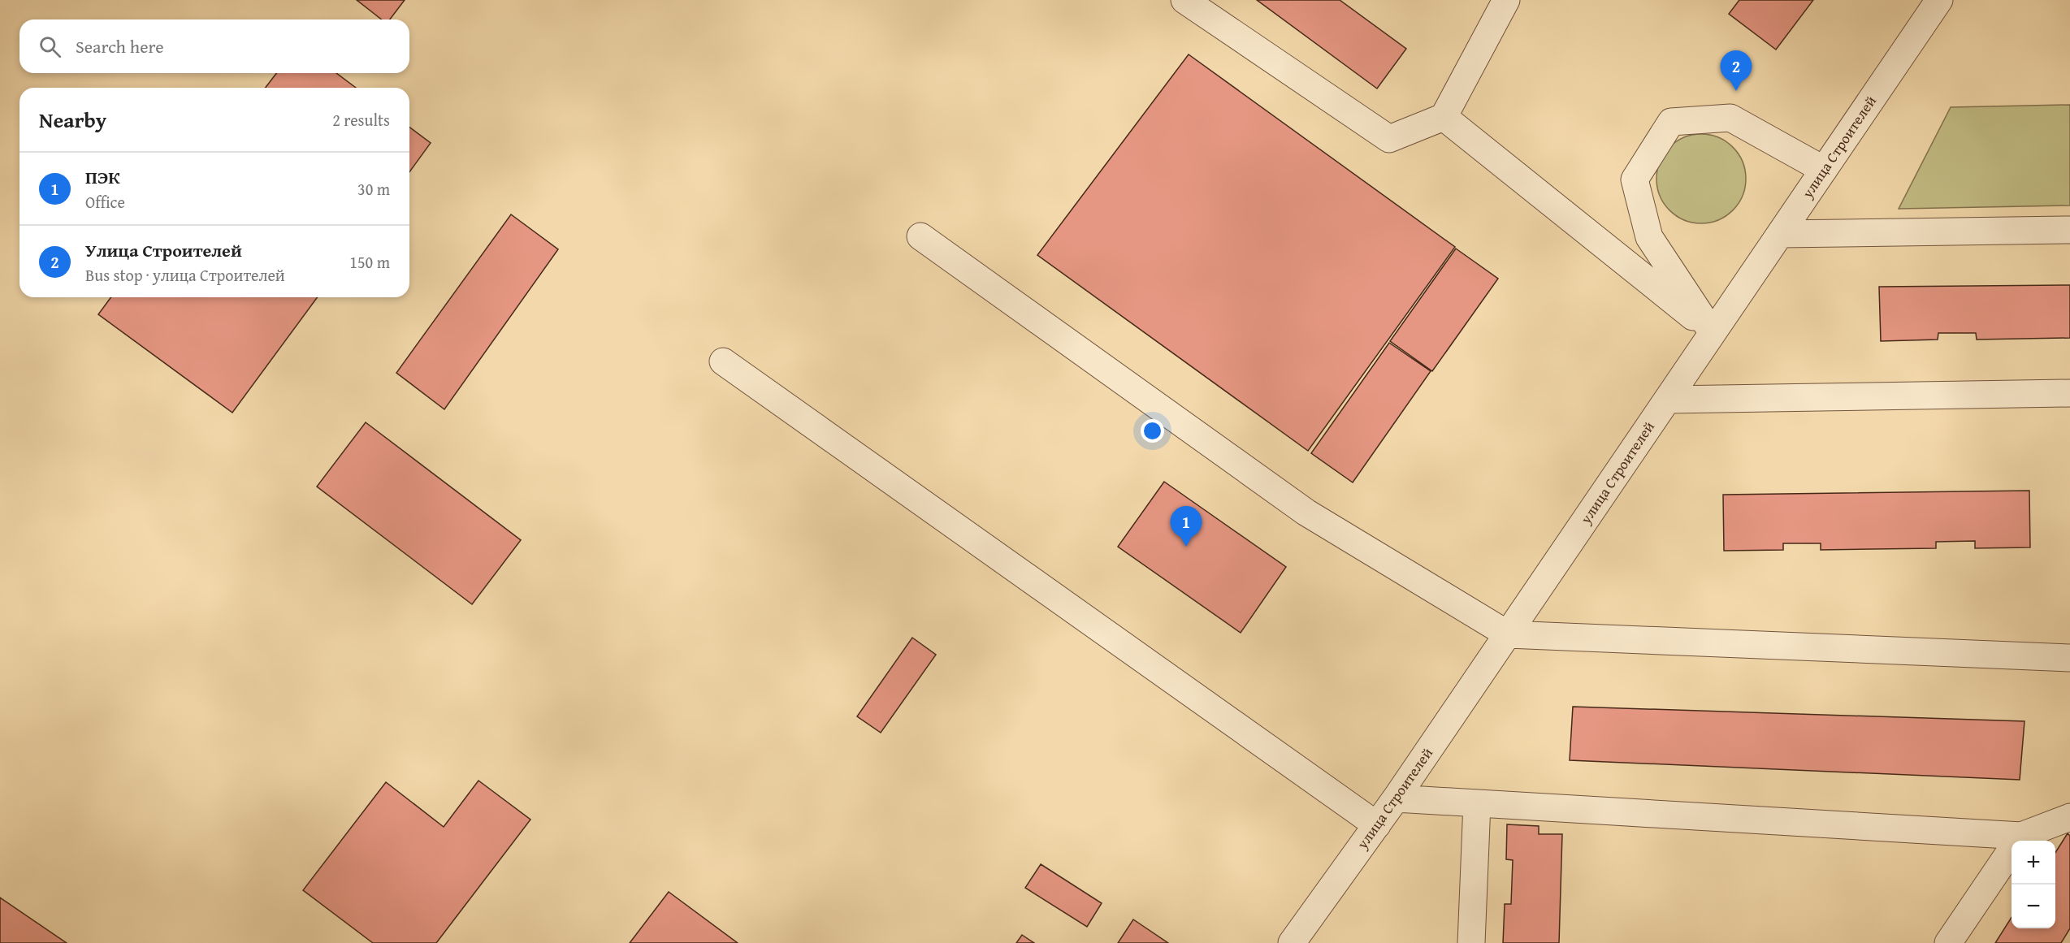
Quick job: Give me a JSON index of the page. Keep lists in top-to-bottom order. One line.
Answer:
{"streets":{"street":["улица Строителей"]},"page":{"search":"Search here","pins":["2","1"],"heading":["Nearby","2 results"],"list":[{"mark":"1","name":"ПЭК","note":"Office","value":"30 m"},{"mark":"2","name":"Улица Строителей","note":"Bus stop · улица Строителей","value":"150 m"}],"map_buttons":["+","−"]}}
